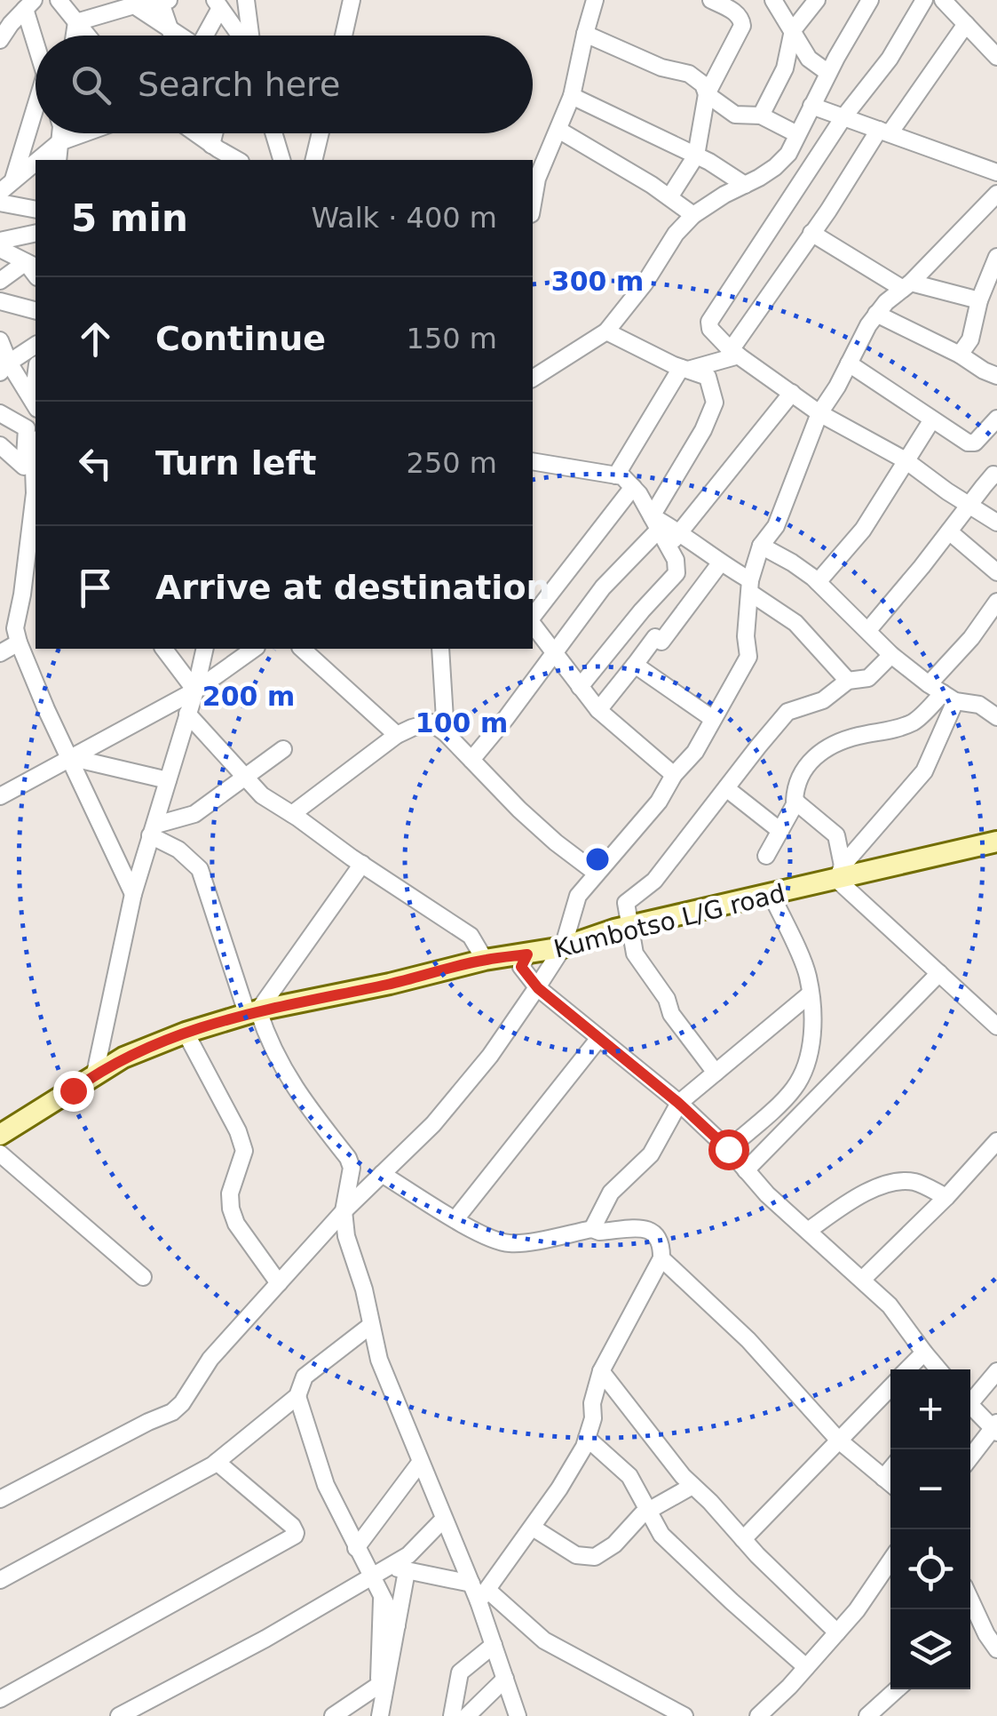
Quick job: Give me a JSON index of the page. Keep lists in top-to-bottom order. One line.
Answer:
{"streets":{"main road":["Kumbotso L/G road"]},"page":{"search":"Search here","heading":["5 min","Walk · 400 m"],"list":[["Continue","150 m"],["Turn left","250 m"],"Arrive at destination"],"map_buttons":["+","−"]},"rings":["300 m","200 m","100 m"]}
